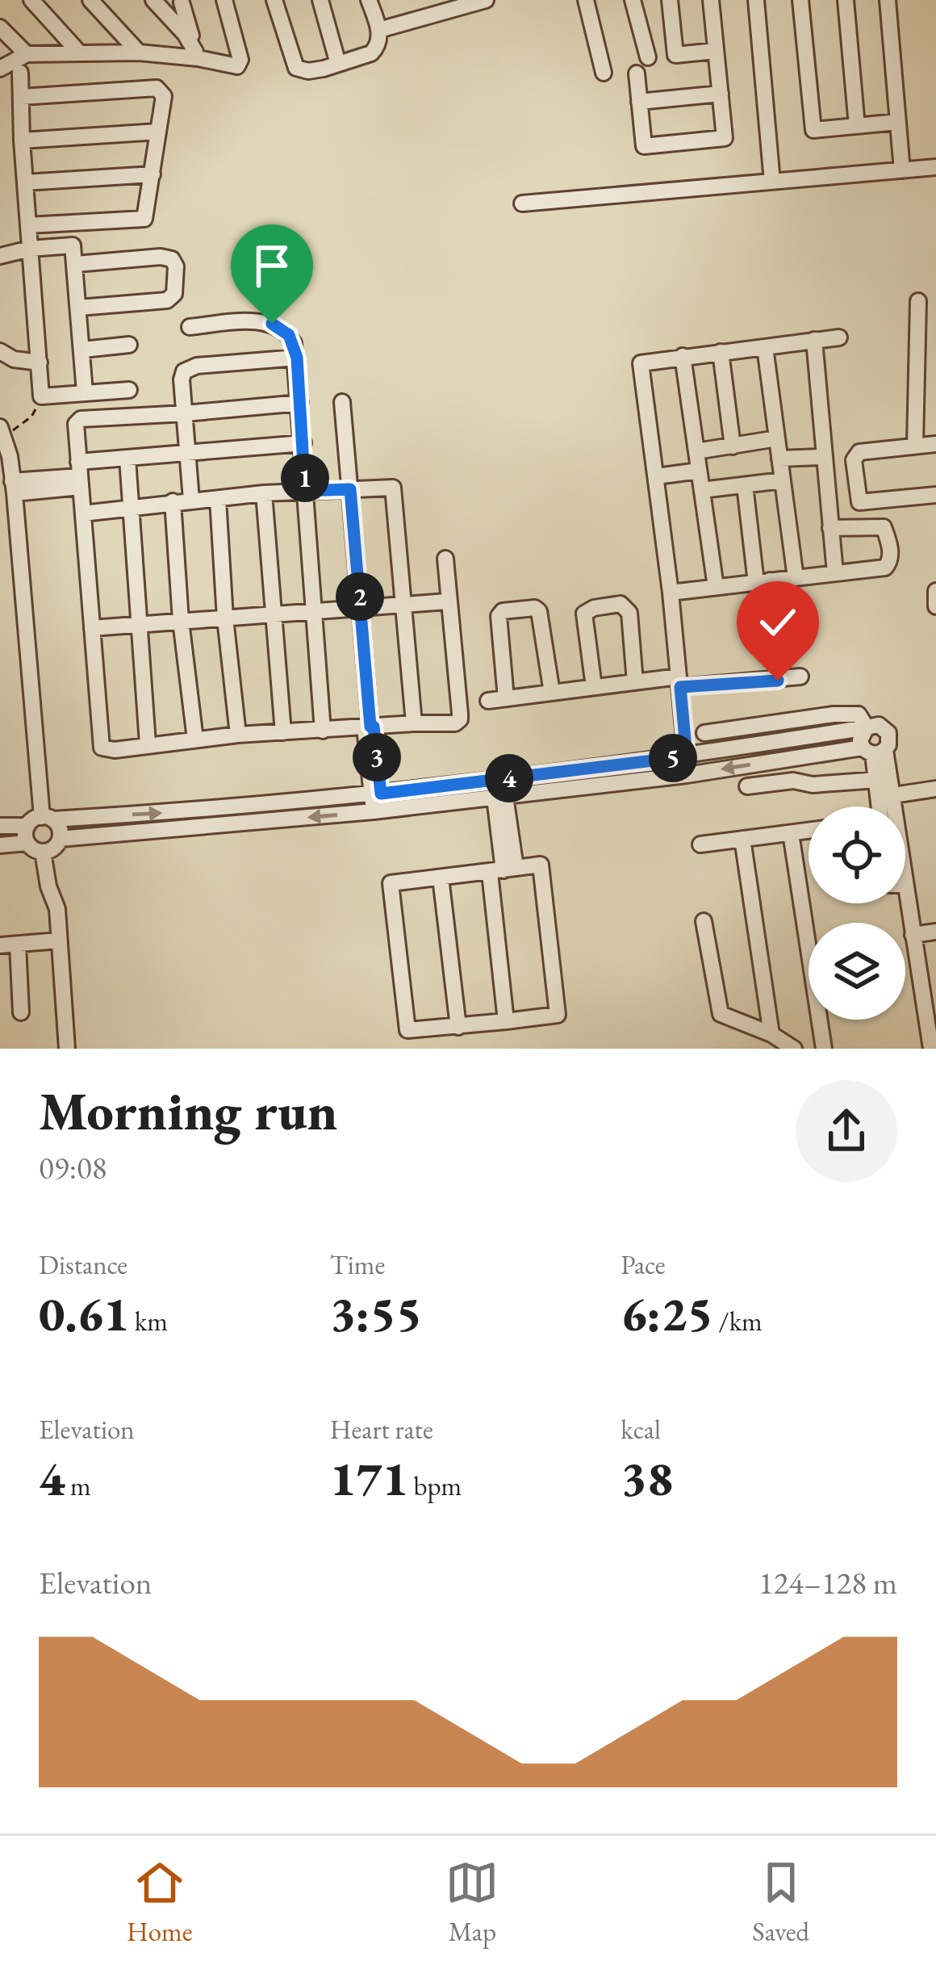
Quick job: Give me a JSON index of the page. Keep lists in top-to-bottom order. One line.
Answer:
{"page":{"pins":["1","2","3","5","4"],"heading":["Morning run","09:08"],"stats":[["Distance","0.61 km"],["Time","3:55"],["Pace","6:25 /km"],["Elevation","4 m"],["Heart rate","171 bpm"],["kcal","38"]],"chart":["Elevation","124–128 m"],"tabs":["Home","Map","Saved"]}}
